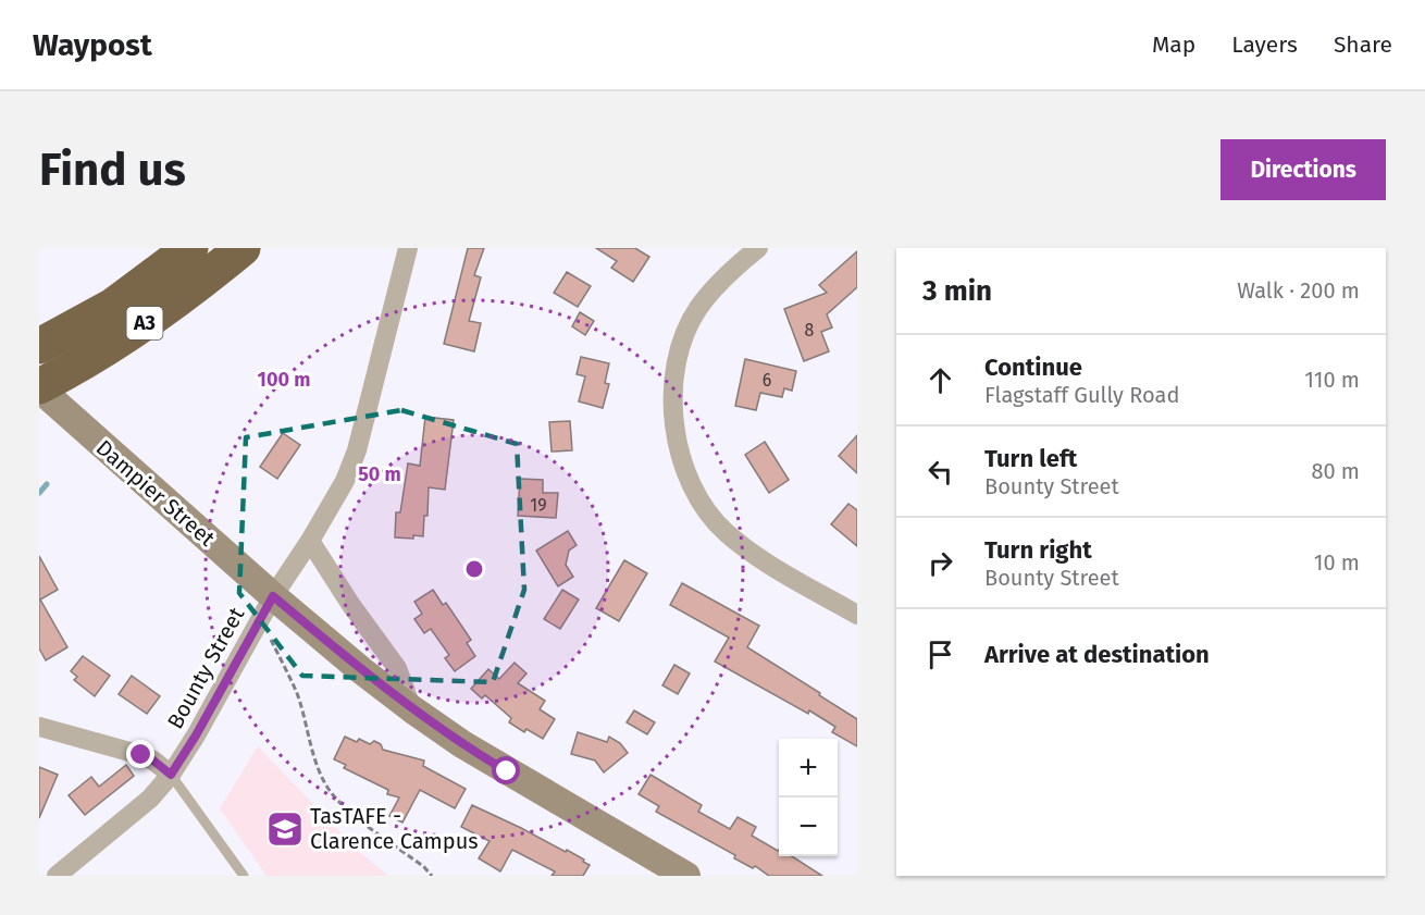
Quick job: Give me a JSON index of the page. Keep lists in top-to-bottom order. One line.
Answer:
{"streets":{"highway":["A3"],"street":["Dampier Street","Bounty Street"]},"crossings":[["A3","Dampier Street"],["Dampier Street","Bounty Street"]],"places":{"school or university":["TasTAFE - Clarence Campus"]},"house_numbers":["8","6","19"],"page":{"header":"Waypost","nav":["Map","Layers","Share"],"buttons":"Directions","title":"Find us","heading":["3 min","Walk · 200 m"],"list":[["Continue","Flagstaff Gully Road","110 m"],["Turn left","Bounty Street","80 m"],["Turn right","Bounty Street","10 m"],"Arrive at destination"],"map_buttons":["+","−"]},"rings":["100 m","50 m"]}
